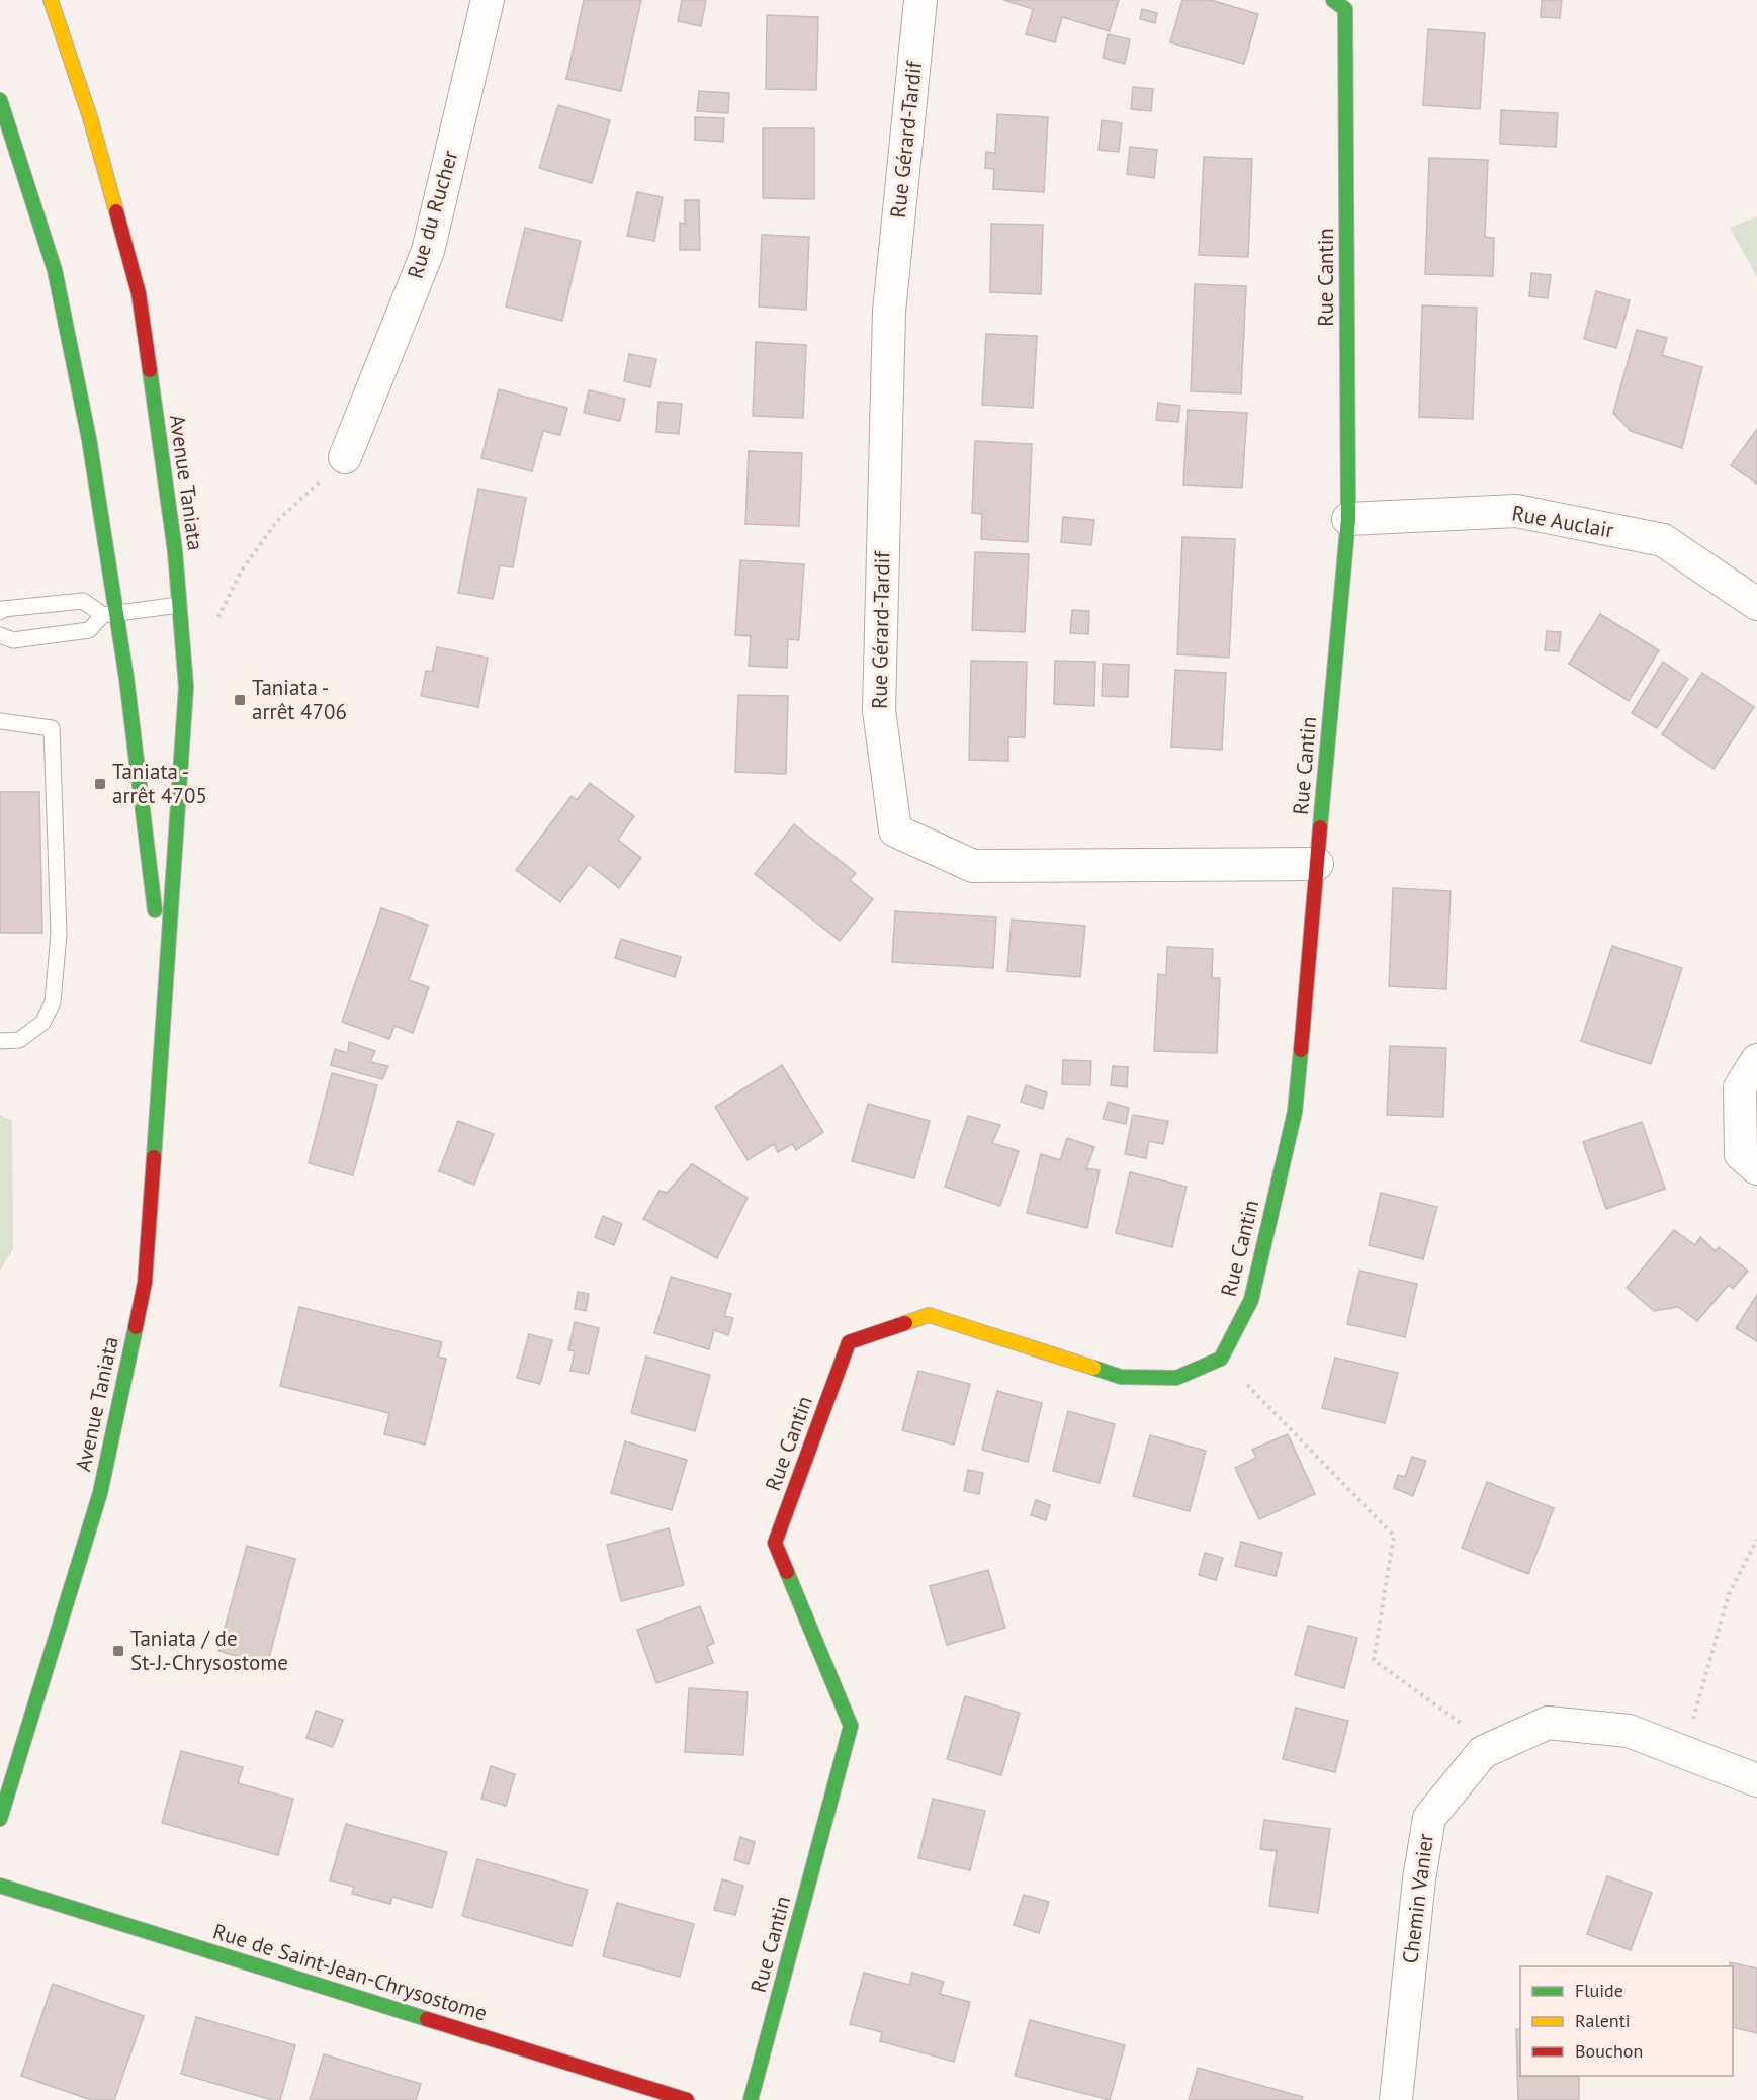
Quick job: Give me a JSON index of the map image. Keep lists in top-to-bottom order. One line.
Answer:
{"streets":{"street":["Rue Gérard-Tardif","Rue du Rucher","Rue Cantin","Avenue Taniata","Rue Auclair","Chemin Vanier","Rue de Saint-Jean-Chrysostome"]},"crossings":[["Rue Gérard-Tardif","Rue Cantin"],["Rue Cantin","Rue Auclair"]],"places":{"transit":["Taniata - arrêt 4706","Taniata - arrêt 4705","Taniata / de St-J.-Chrysostome"]},"legend":["Fluide","Ralenti","Bouchon"]}
